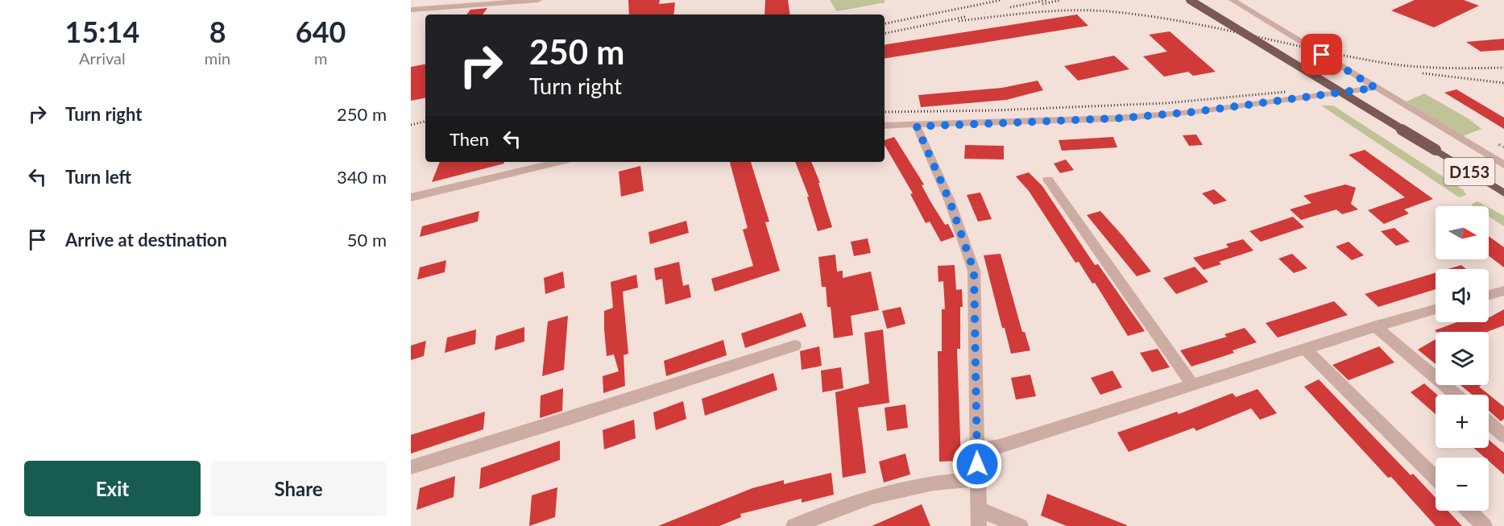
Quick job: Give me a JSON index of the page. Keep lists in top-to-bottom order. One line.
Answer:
{"streets":{"main road":["D153"]},"north":"right","page":{"eta":["15:14","Arrival","8","min","640","m"],"turn":["250 m","Turn right"],"list":[{"name":"Turn right","value":"250 m"},{"name":"Turn left","value":"340 m"},{"name":"Arrive at destination","value":"50 m"}],"then":"Then","map_buttons":["+","−"],"buttons":["Exit","Share"]}}
